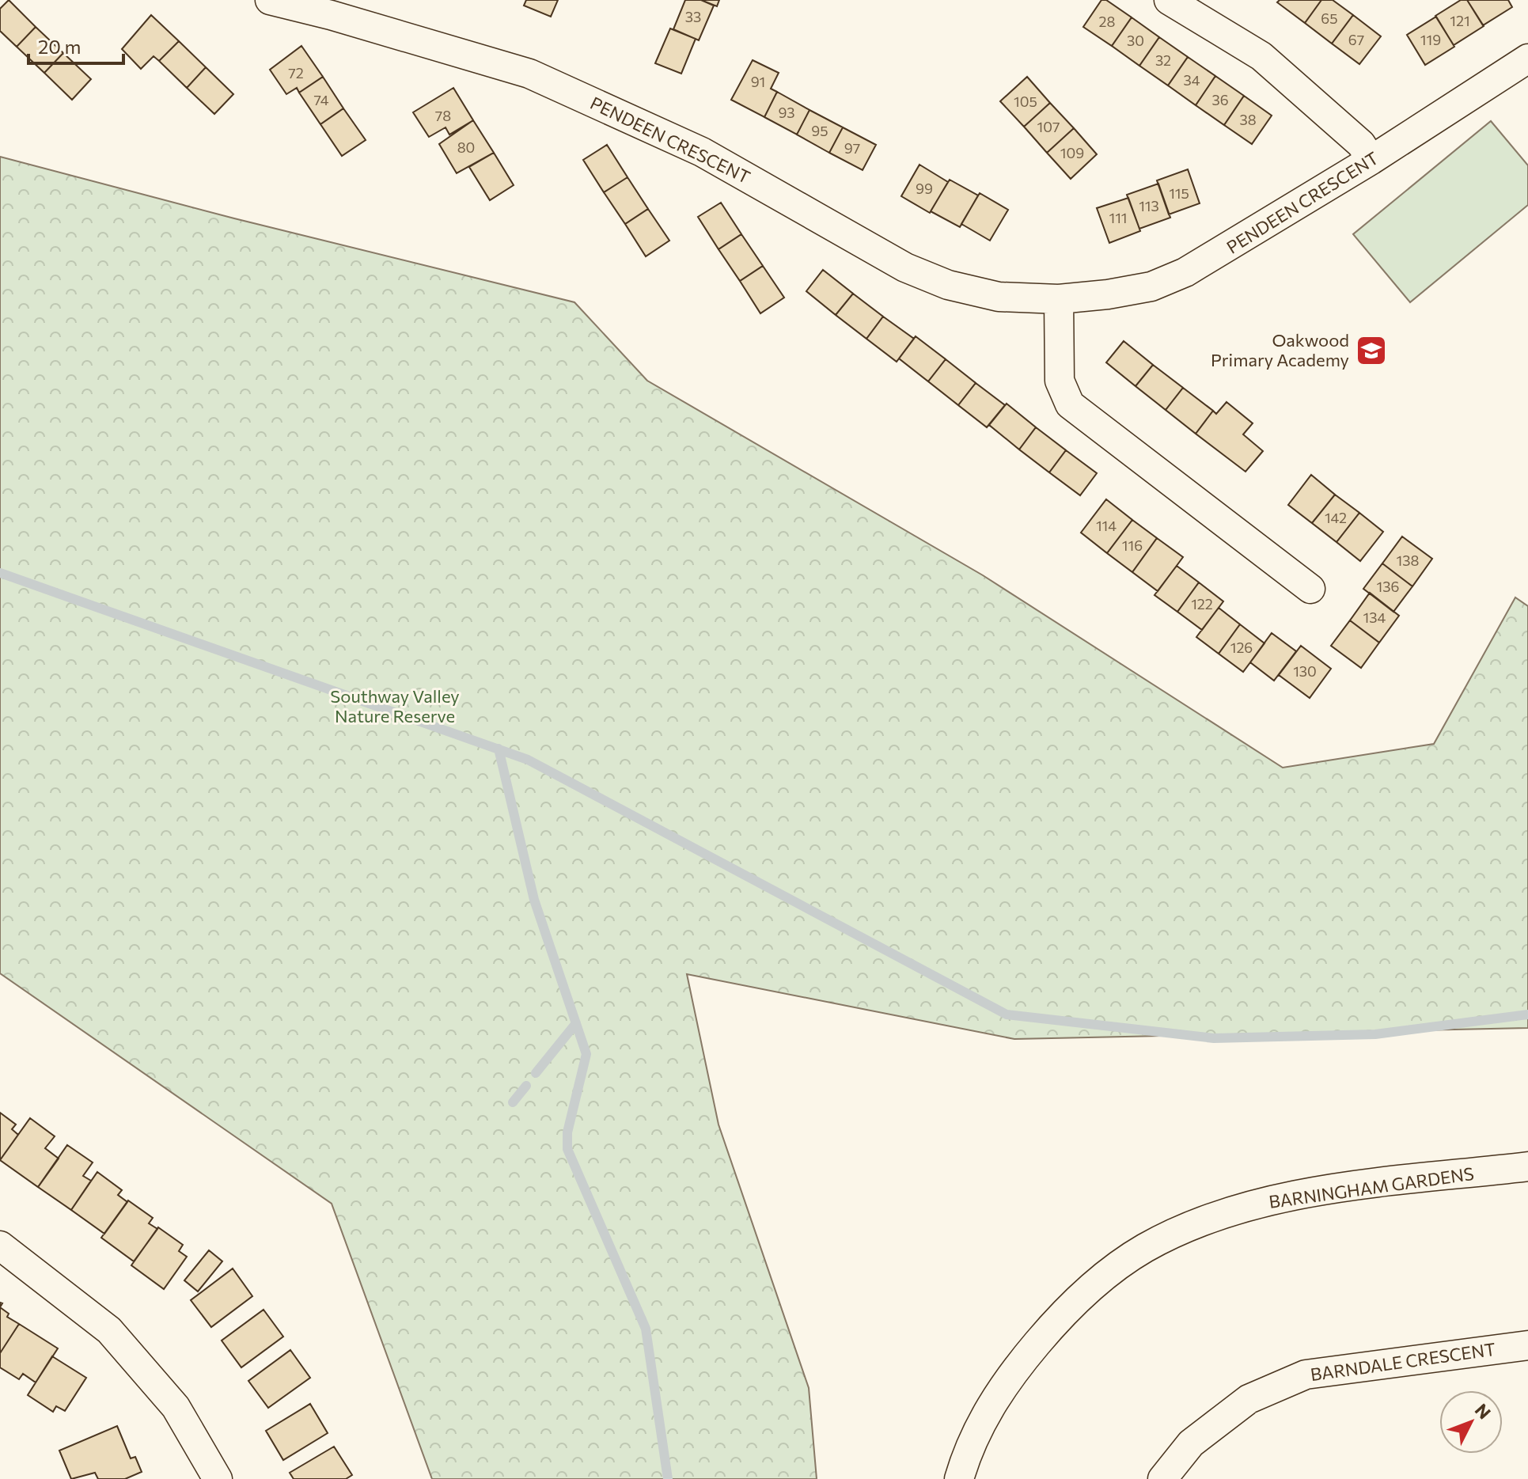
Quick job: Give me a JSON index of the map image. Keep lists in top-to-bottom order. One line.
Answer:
{"streets":{"street":["PENDEEN CRESCENT","BARNINGHAM GARDENS","BARNDALE CRESCENT"]},"parks":["Southway Valley Nature Reserve"],"places":{"school or university":["Oakwood Primary Academy"]},"house_numbers":["33","65","121","28","67","119","30","32","72","34","91","74","36","105","93","78","38","107","95","80","97","109","99","115","113","111","142","114","116","138","136","122","134","126","130"],"scale_bar":"20 m","north":"top right"}
